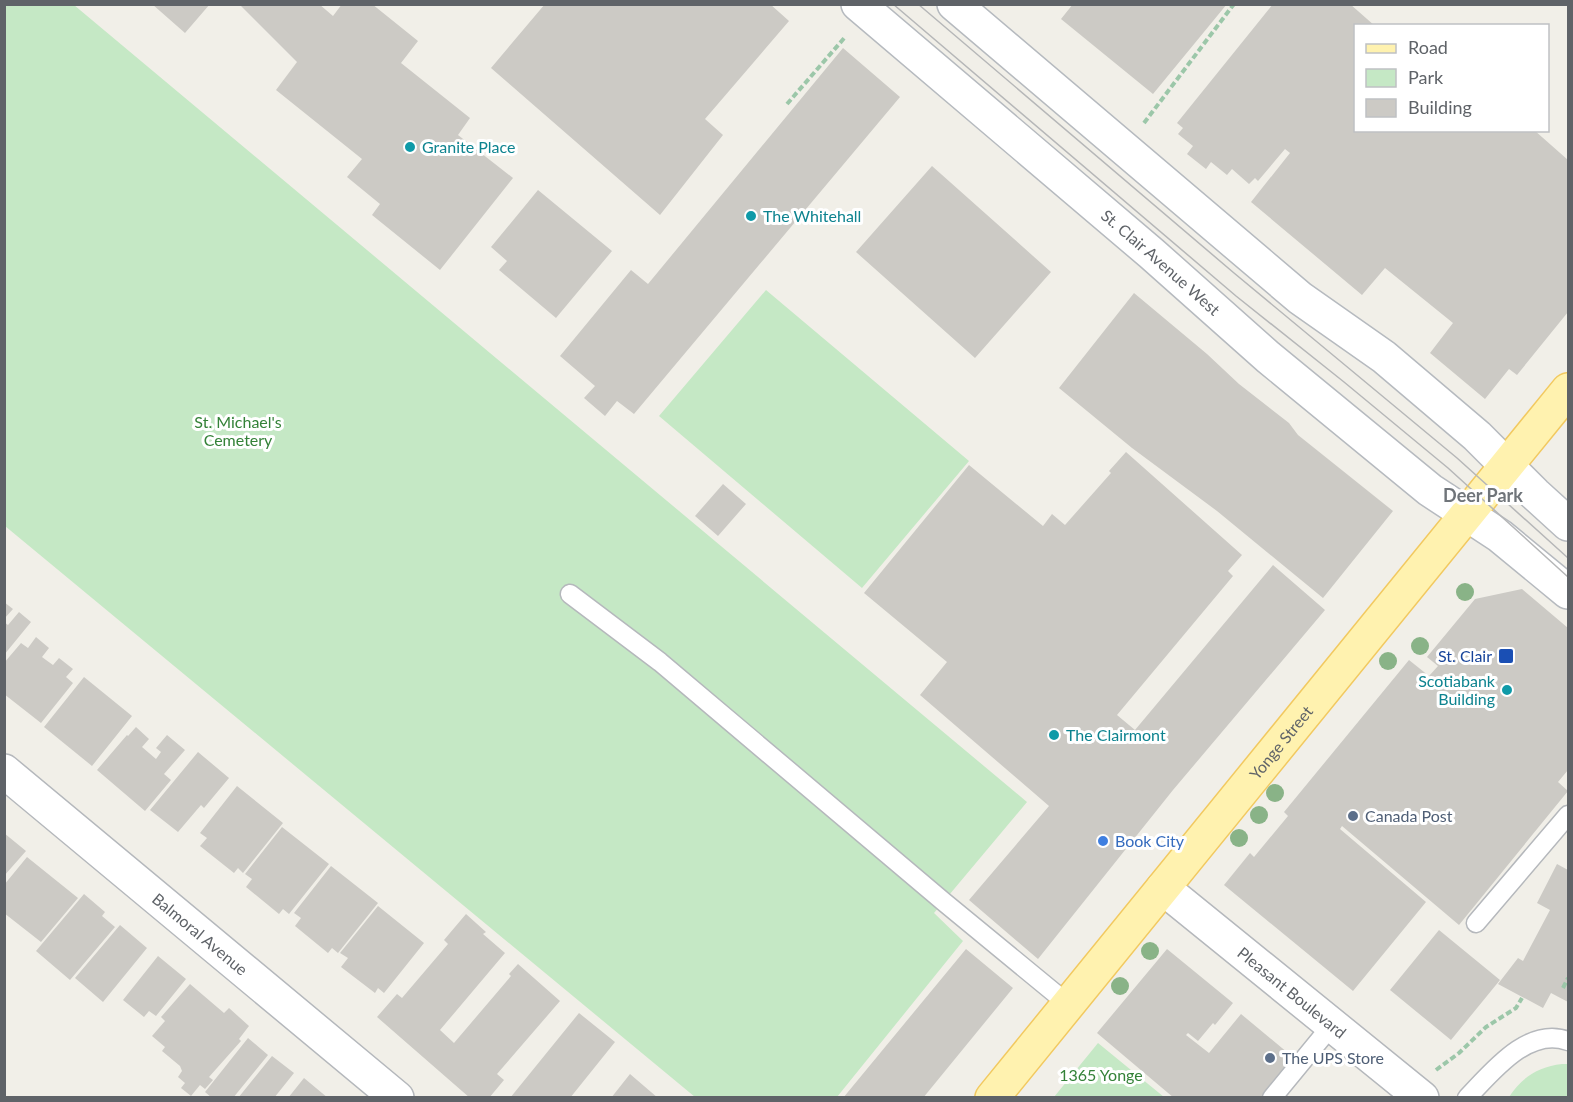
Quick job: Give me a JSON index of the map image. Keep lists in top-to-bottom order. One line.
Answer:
{"streets":{"main road":["St. Clair Avenue West","Yonge Street","Balmoral Avenue","Pleasant Boulevard"]},"crossings":[["St. Clair Avenue West","Yonge Street"],["Yonge Street","Pleasant Boulevard"]],"districts":["Deer Park"],"parks":["St. Michael's Cemetery","1365 Yonge"],"places":{"other":["Granite Place","The Whitehall","Scotiabank Building","The Clairmont","Canada Post","Book City","The UPS Store"],"transit":["St. Clair"]},"legend":["Road","Park","Building"]}
